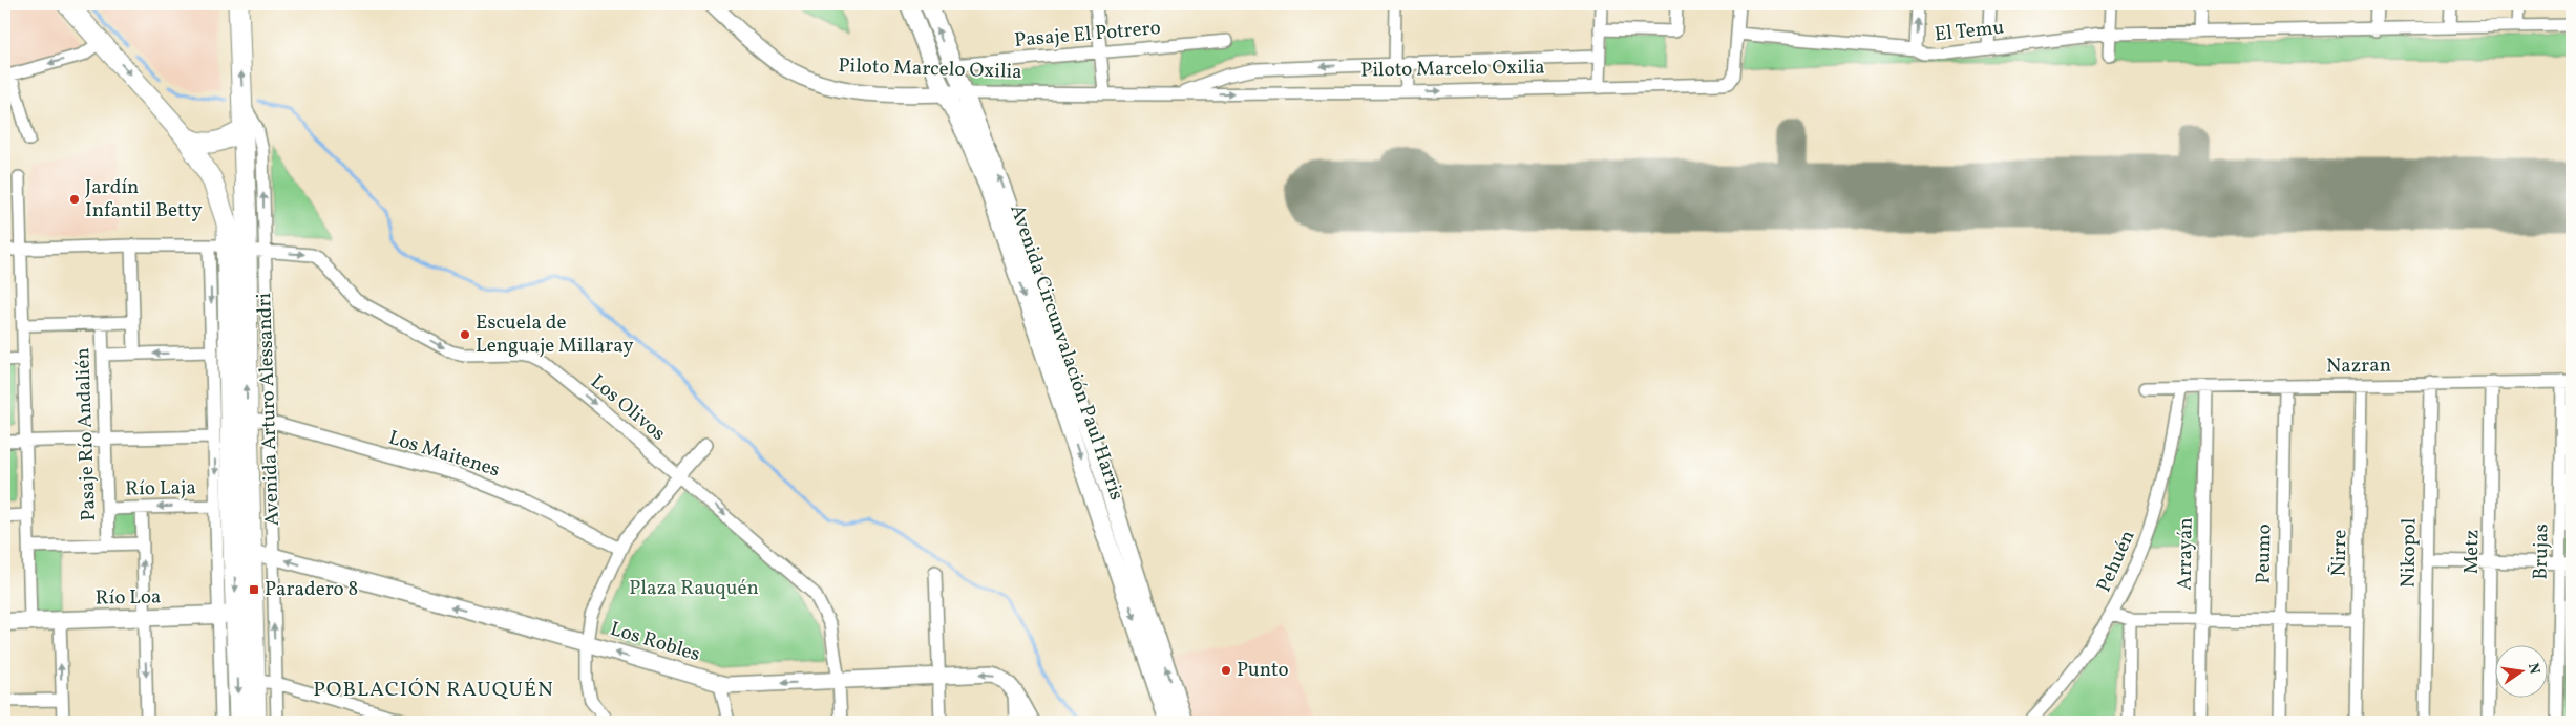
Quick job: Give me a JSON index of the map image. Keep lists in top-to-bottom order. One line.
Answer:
{"streets":{"main road":["Avenida Circunvalación Paul Harris","Avenida Arturo Alessandri","Río Loa"],"street":["El Temu","Pasaje El Potrero","Piloto Marcelo Oxilia","Nazran","Los Olivos","Pasaje Río Andalién","Los Maitenes","Río Laja","Metz","Brujas","Ñirre","Nikopol","Arrayán","Peumo","Pehuén","Los Robles"]},"crossings":[["El Temu","Piloto Marcelo Oxilia"],["Pasaje El Potrero","Avenida Circunvalación Paul Harris"],["Piloto Marcelo Oxilia","Avenida Circunvalación Paul Harris"],["Nazran","Metz"],["Nazran","Brujas"],["Nazran","Ñirre"],["Nazran","Nikopol"],["Nazran","Arrayán"],["Nazran","Peumo"],["Nazran","Pehuén"],["Los Olivos","Avenida Arturo Alessandri"],["Los Olivos","Los Robles"],["Avenida Arturo Alessandri","Los Maitenes"],["Avenida Arturo Alessandri","Río Laja"],["Avenida Arturo Alessandri","Río Loa"],["Avenida Arturo Alessandri","Los Robles"],["Pasaje Río Andalién","Río Laja"]],"one_way":["Los Olivos","Los Robles"],"districts":["POBLACIÓN RAUQUÉN"],"parks":["Plaza Rauquén"],"places":{"other":["Jardín Infantil Betty","Escuela de Lenguaje Millaray","Punto"],"transit":["Paradero 8"]},"north":"right"}
